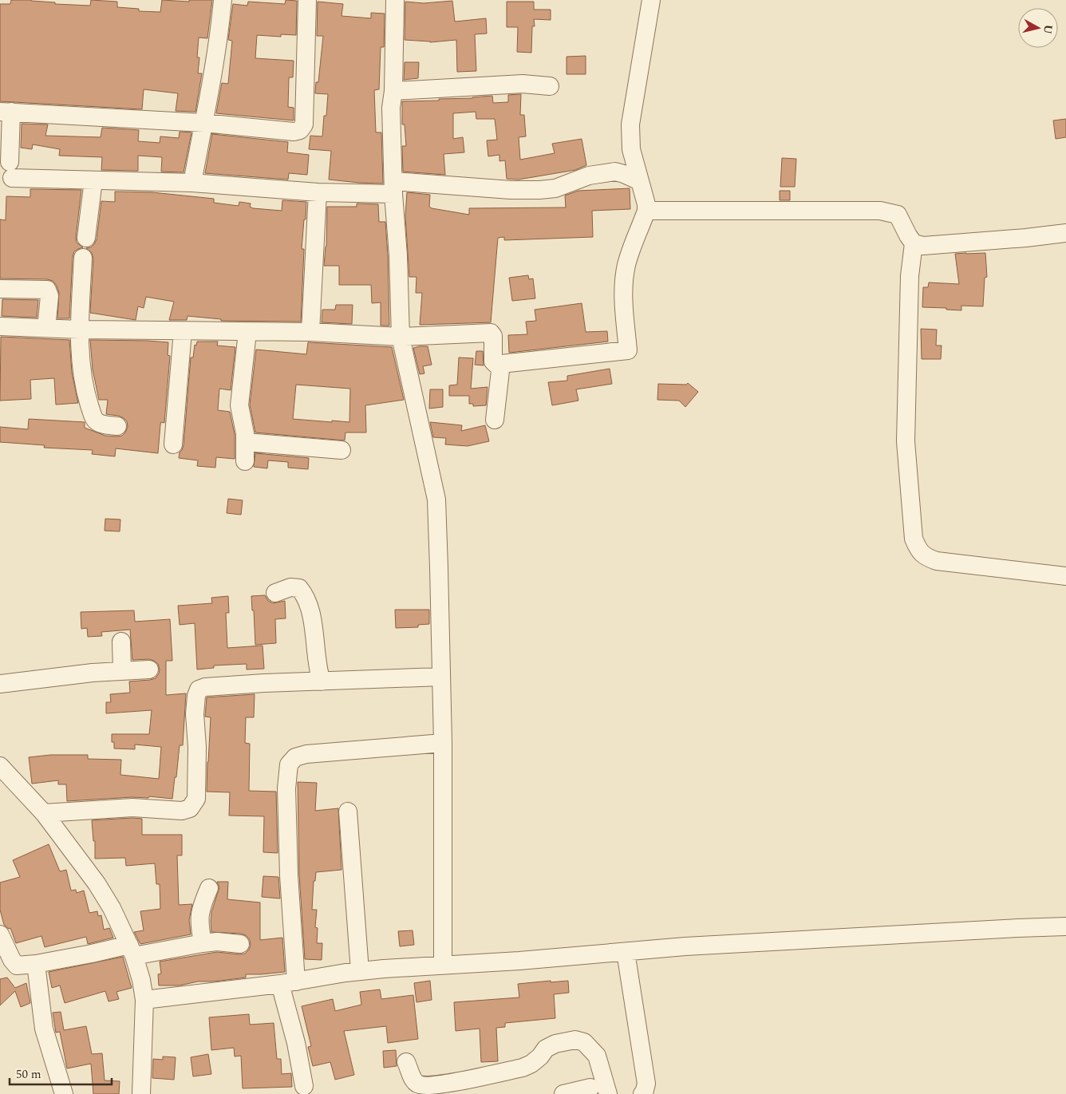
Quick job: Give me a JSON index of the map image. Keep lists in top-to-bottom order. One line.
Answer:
{"scale_bar":"50 m","north":"right"}
